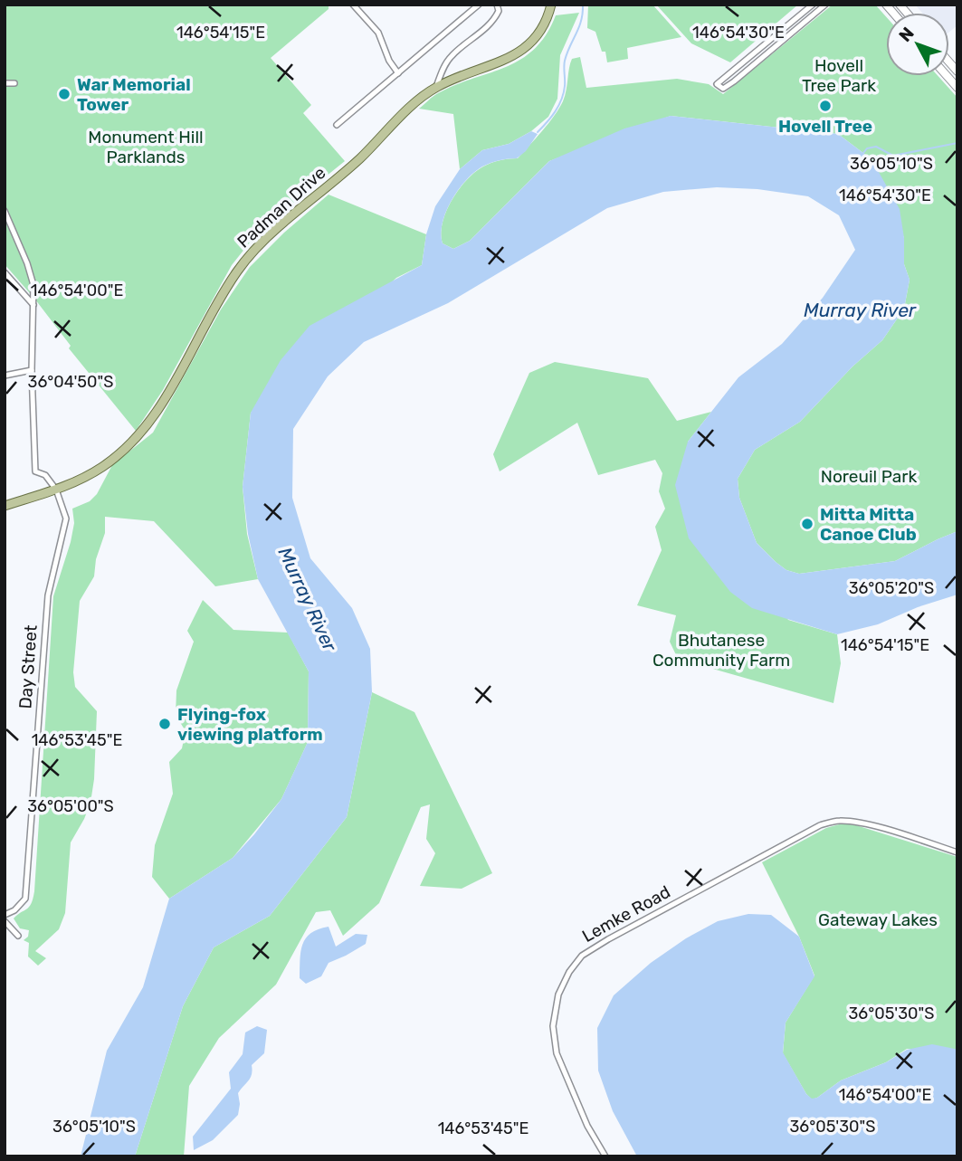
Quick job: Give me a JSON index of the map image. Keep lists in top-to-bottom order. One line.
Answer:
{"streets":{"main road":["Padman Drive"],"street":["Day Street","Lemke Road"]},"crossings":[["Padman Drive","Day Street"]],"water":["Murray River"],"parks":["Hovell Tree Park","Monument Hill Parklands","Noreuil Park","Bhutanese Community Farm","Gateway Lakes"],"places":["War Memorial Tower","Hovell Tree","Mitta Mitta Canoe Club","Flying-fox viewing platform"],"north":"top left","coordinates":["146°54'30\"E","146°54'15\"E","36°05'10\"S","146°54'00\"E","36°04'50\"S","36°05'20\"S","146°53'45\"E","36°05'00\"S","36°05'30\"S"]}
